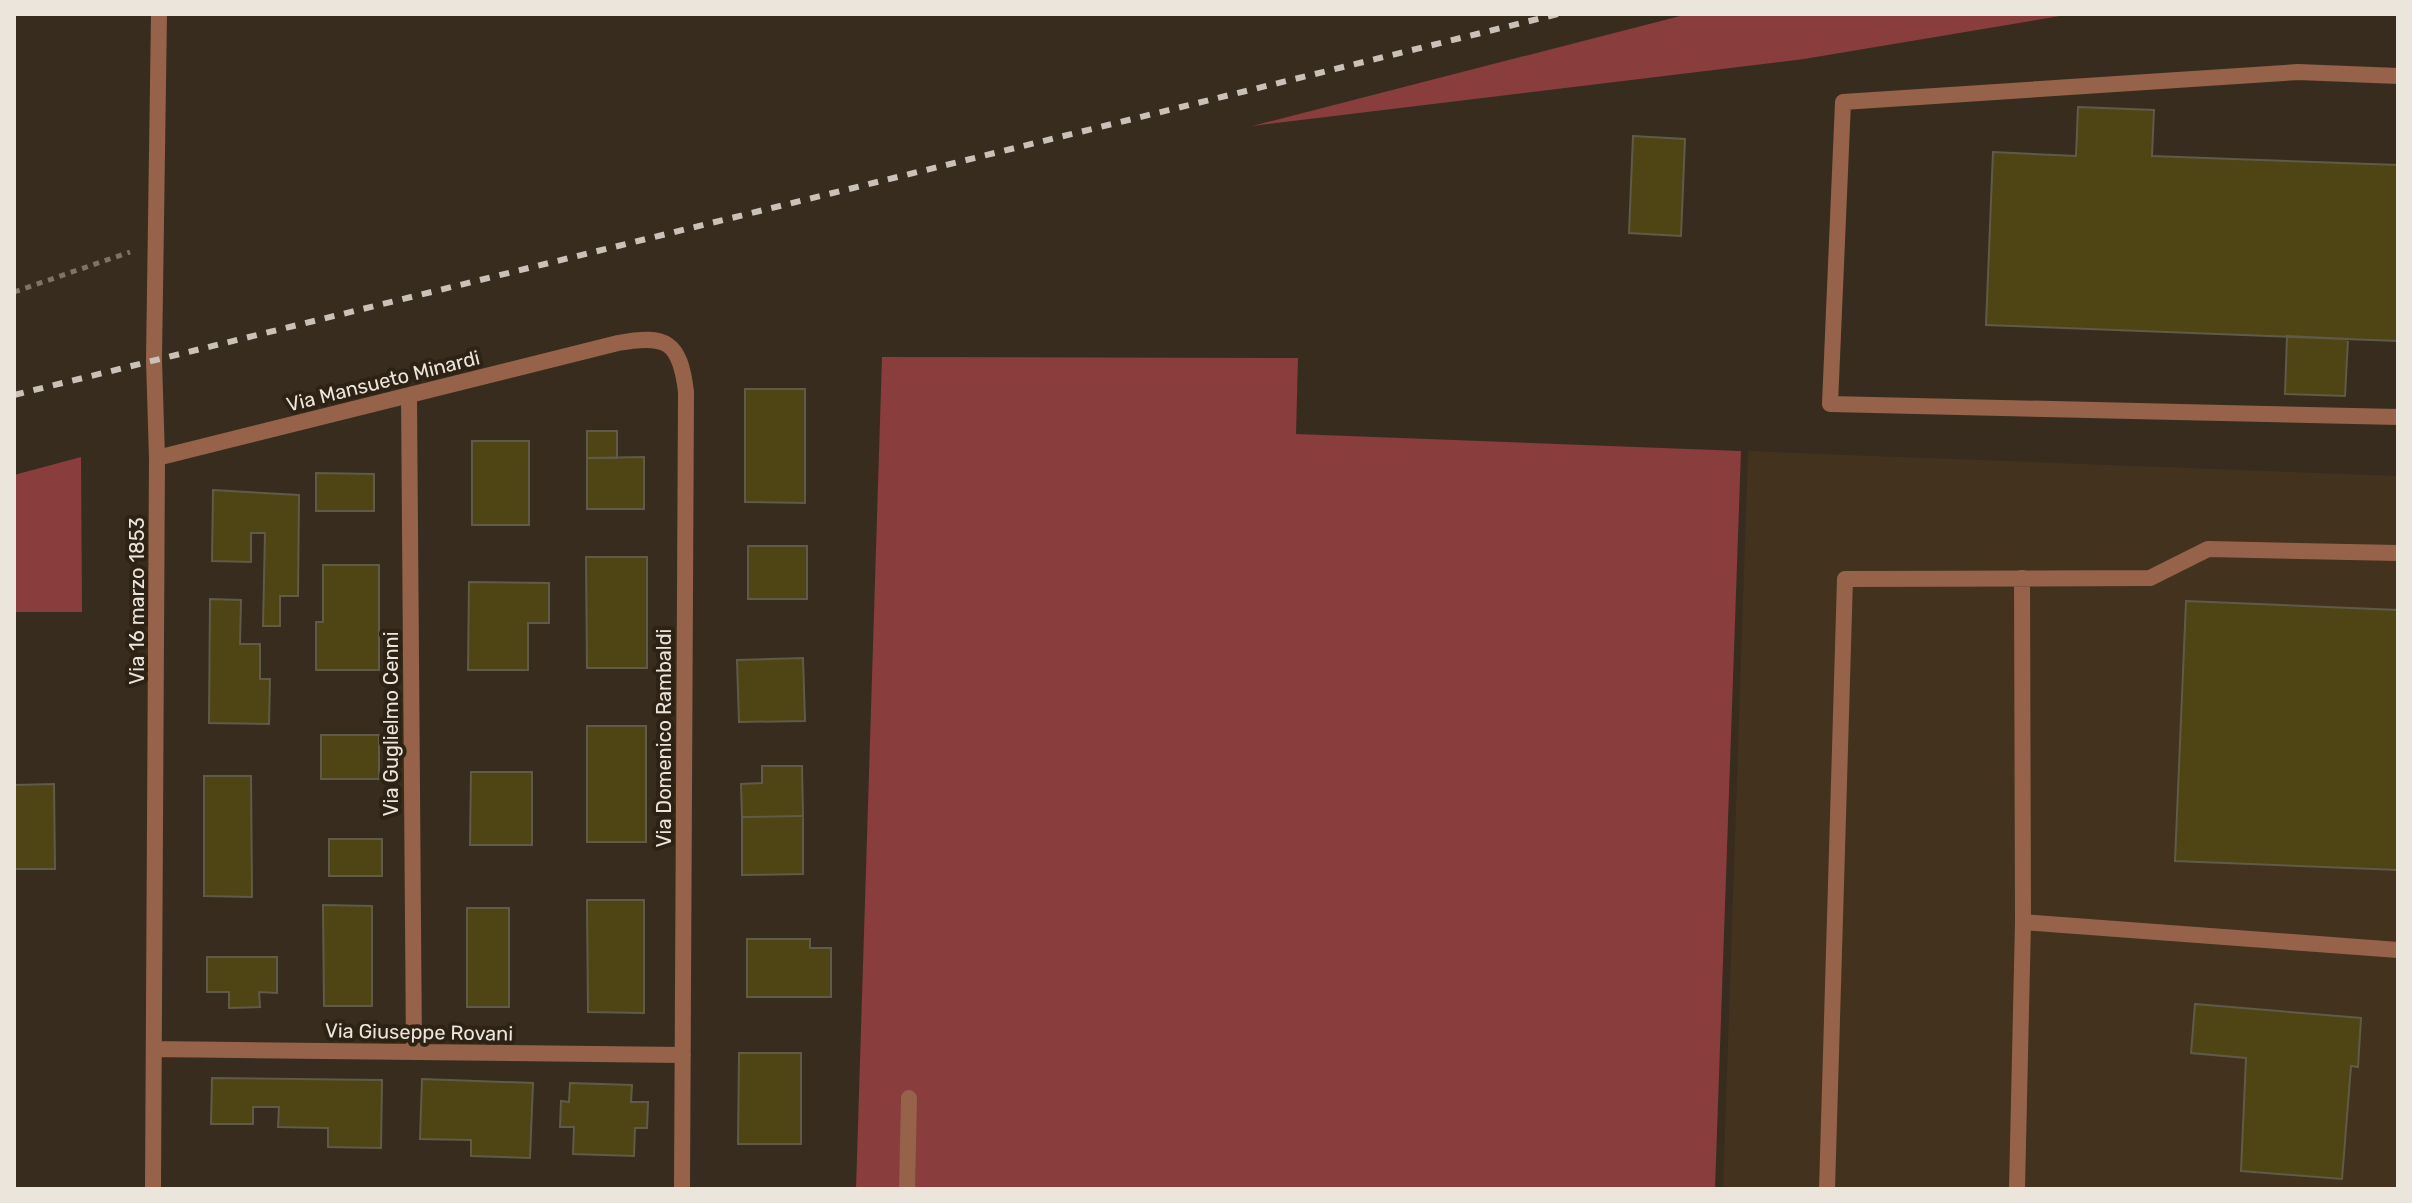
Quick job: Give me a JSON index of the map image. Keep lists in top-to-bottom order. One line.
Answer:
{"streets":{"street":["Via Mansueto Minardi","Via 16 marzo 1853","Via Guglielmo Cenni","Via Domenico Rambaldi","Via Giuseppe Rovani"]},"crossings":[["Via Mansueto Minardi","Via 16 marzo 1853"],["Via Mansueto Minardi","Via Guglielmo Cenni"],["Via Mansueto Minardi","Via Domenico Rambaldi"],["Via 16 marzo 1853","Via Giuseppe Rovani"],["Via Guglielmo Cenni","Via Giuseppe Rovani"],["Via Domenico Rambaldi","Via Giuseppe Rovani"]]}
